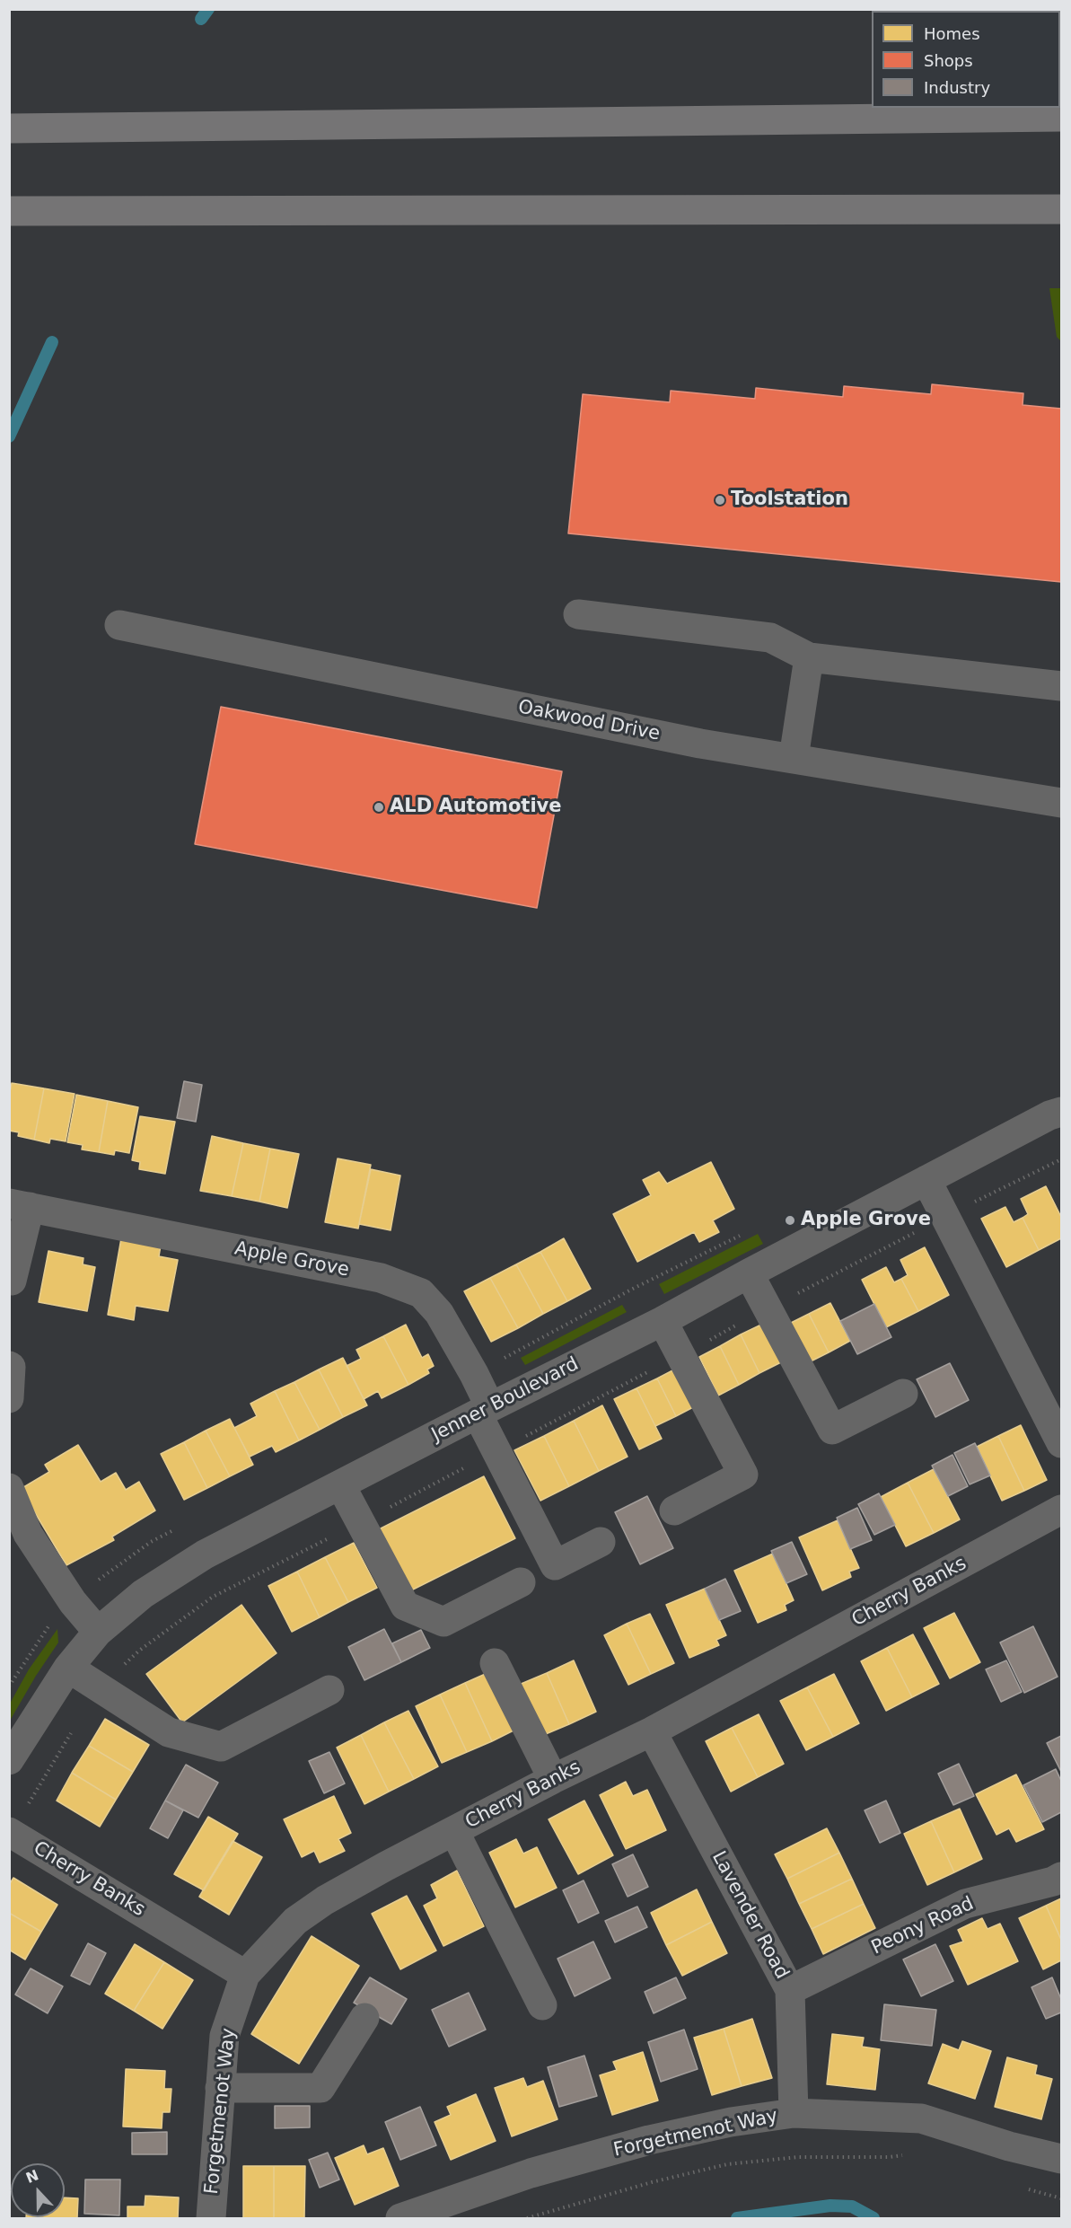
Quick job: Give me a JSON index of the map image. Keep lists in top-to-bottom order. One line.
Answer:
{"streets":{"street":["Oakwood Drive","Apple Grove","Jenner Boulevard","Cherry Banks","Lavender Road","Peony Road","Forgetmenot Way"]},"crossings":[["Apple Grove","Jenner Boulevard"],["Cherry Banks","Lavender Road"],["Cherry Banks","Forgetmenot Way"],["Lavender Road","Peony Road"],["Lavender Road","Forgetmenot Way"]],"places":["Toolstation","ALD Automotive","Apple Grove"],"legend":["Homes","Shops","Industry"],"north":"top"}
